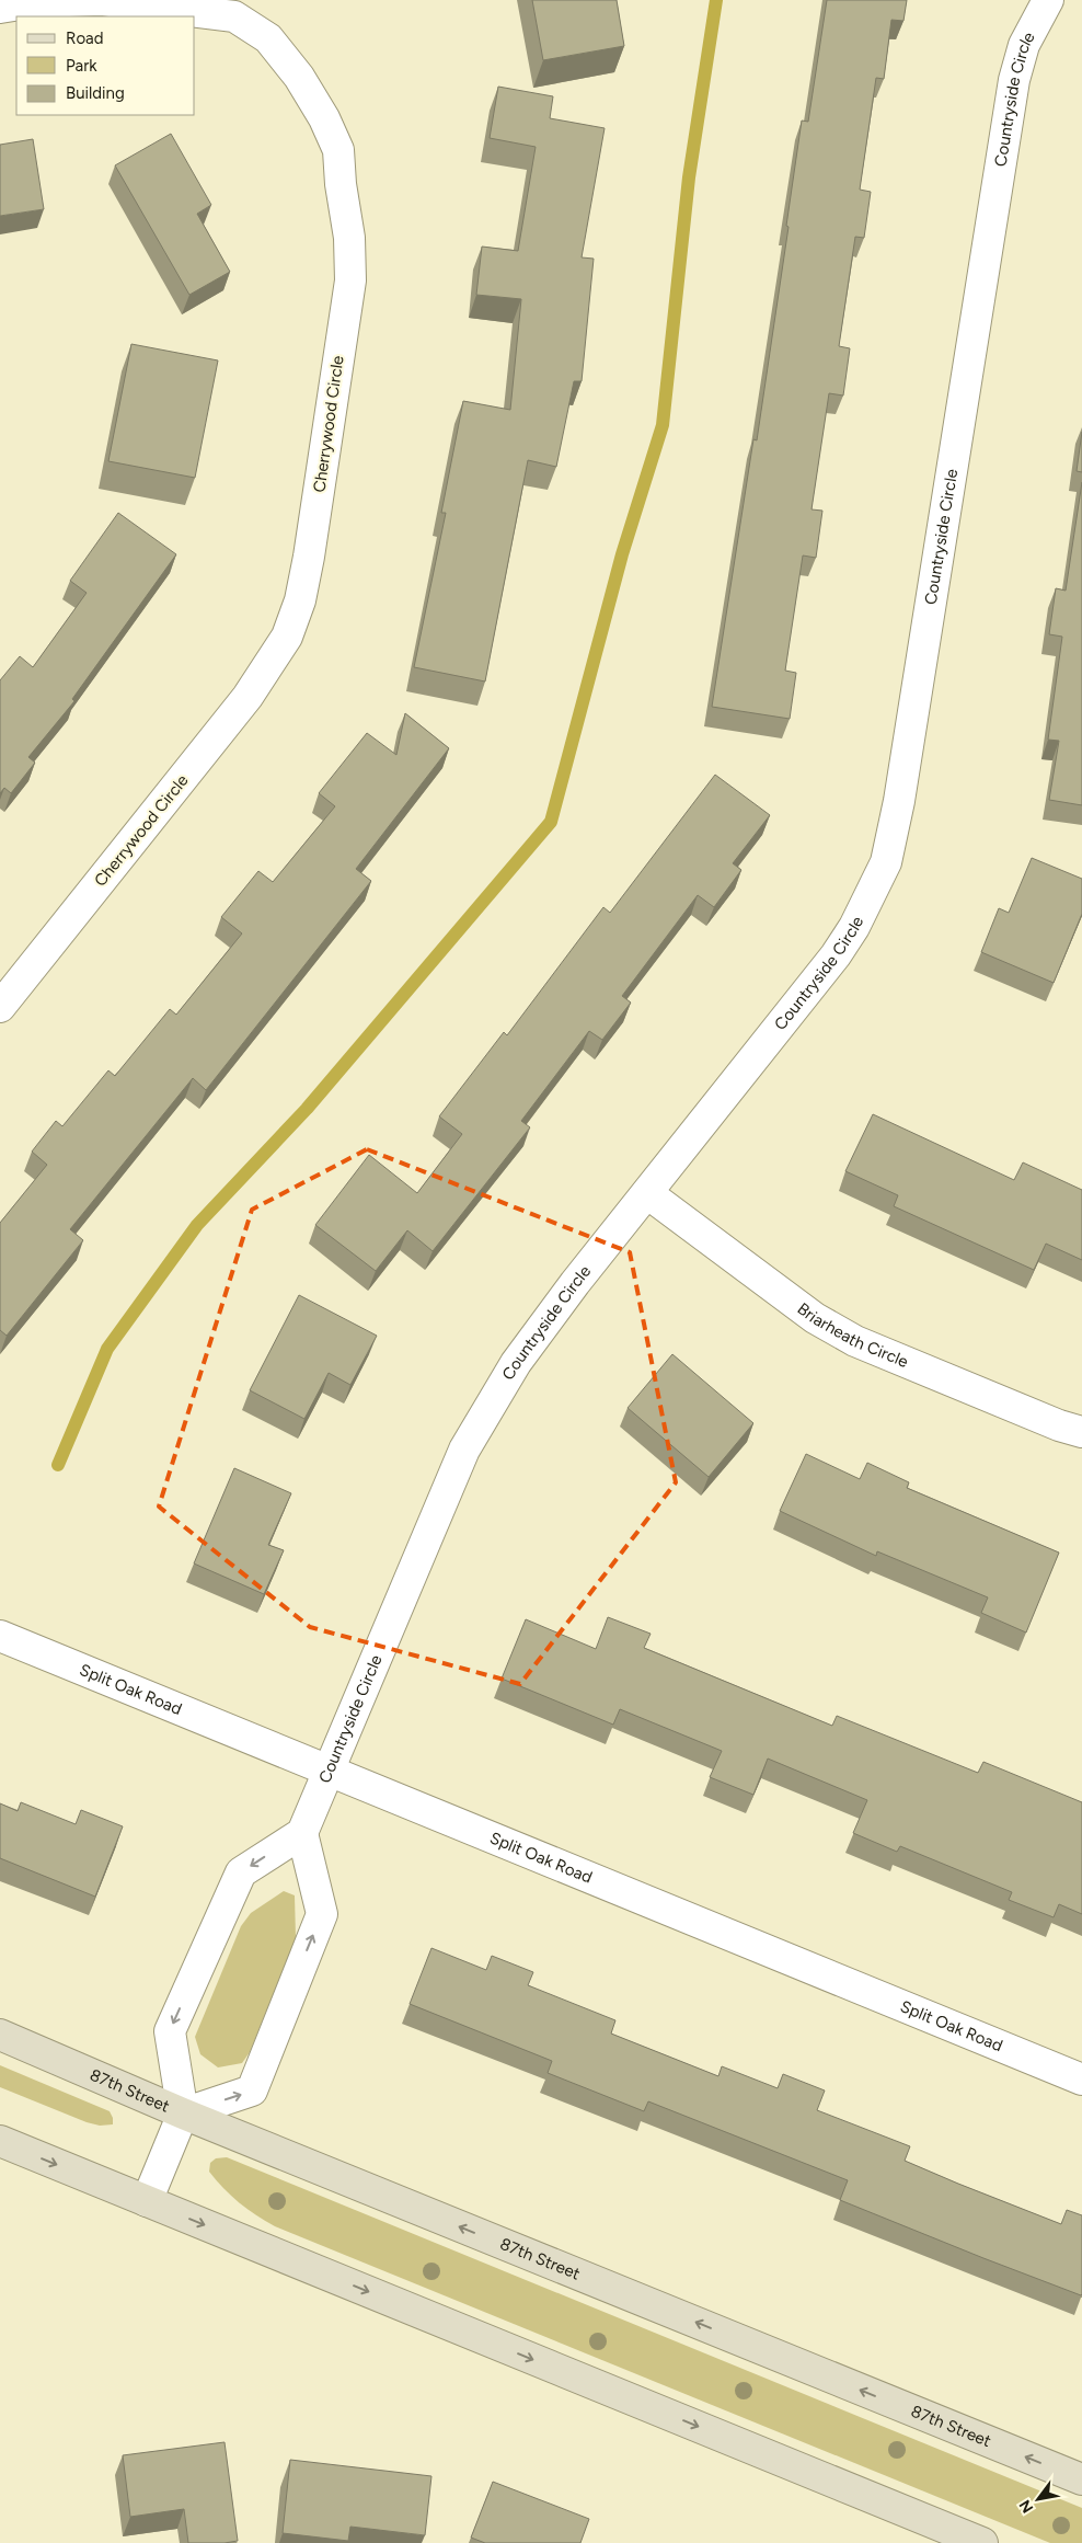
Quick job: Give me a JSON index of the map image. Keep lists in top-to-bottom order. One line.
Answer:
{"streets":{"street":["Countryside Circle","Cherrywood Circle","Briarheath Circle","Split Oak Road","87th Street"]},"crossings":[["Countryside Circle","Briarheath Circle"],["Countryside Circle","Split Oak Road"]],"legend":["Road","Park","Building"],"north":"bottom left"}
